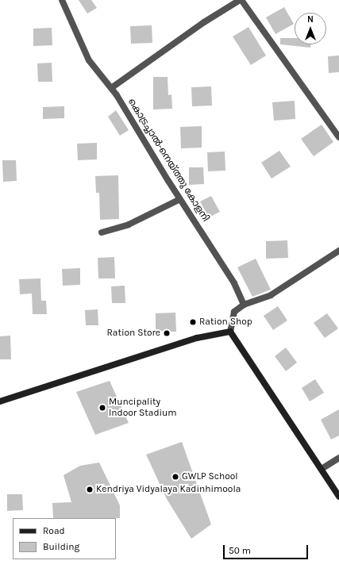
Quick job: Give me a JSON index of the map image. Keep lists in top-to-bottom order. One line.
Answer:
{"streets":{"street":["കൊട്രച്ചാൽ-നെയ്ത്തു കോളനി"]},"places":["Ration Shop","Ration Store","Muncipality Indoor Stadium","GWLP School","Kendriya Vidyalaya Kadinhimoola"],"legend":["Road","Building"],"scale_bar":"50 m","north":"top"}
